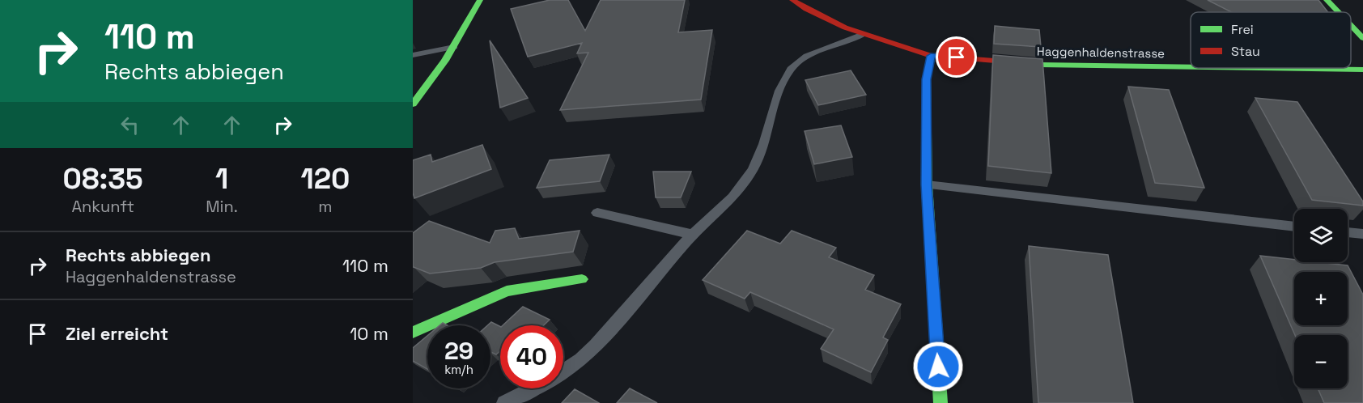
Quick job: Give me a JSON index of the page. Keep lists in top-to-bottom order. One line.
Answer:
{"streets":{"street":["Haggenhaldenstrasse"]},"legend":["Frei","Stau"],"page":{"turn":["110 m","Rechts abbiegen"],"eta":["08:35","Ankunft","1","Min.","120","m"],"map_buttons":["+","−"],"list":[{"name":"Rechts abbiegen","note":"Haggenhaldenstrasse","value":"110 m"},{"name":"Ziel erreicht","value":"10 m"}],"speed":"29 km/h","limit":"40"}}
